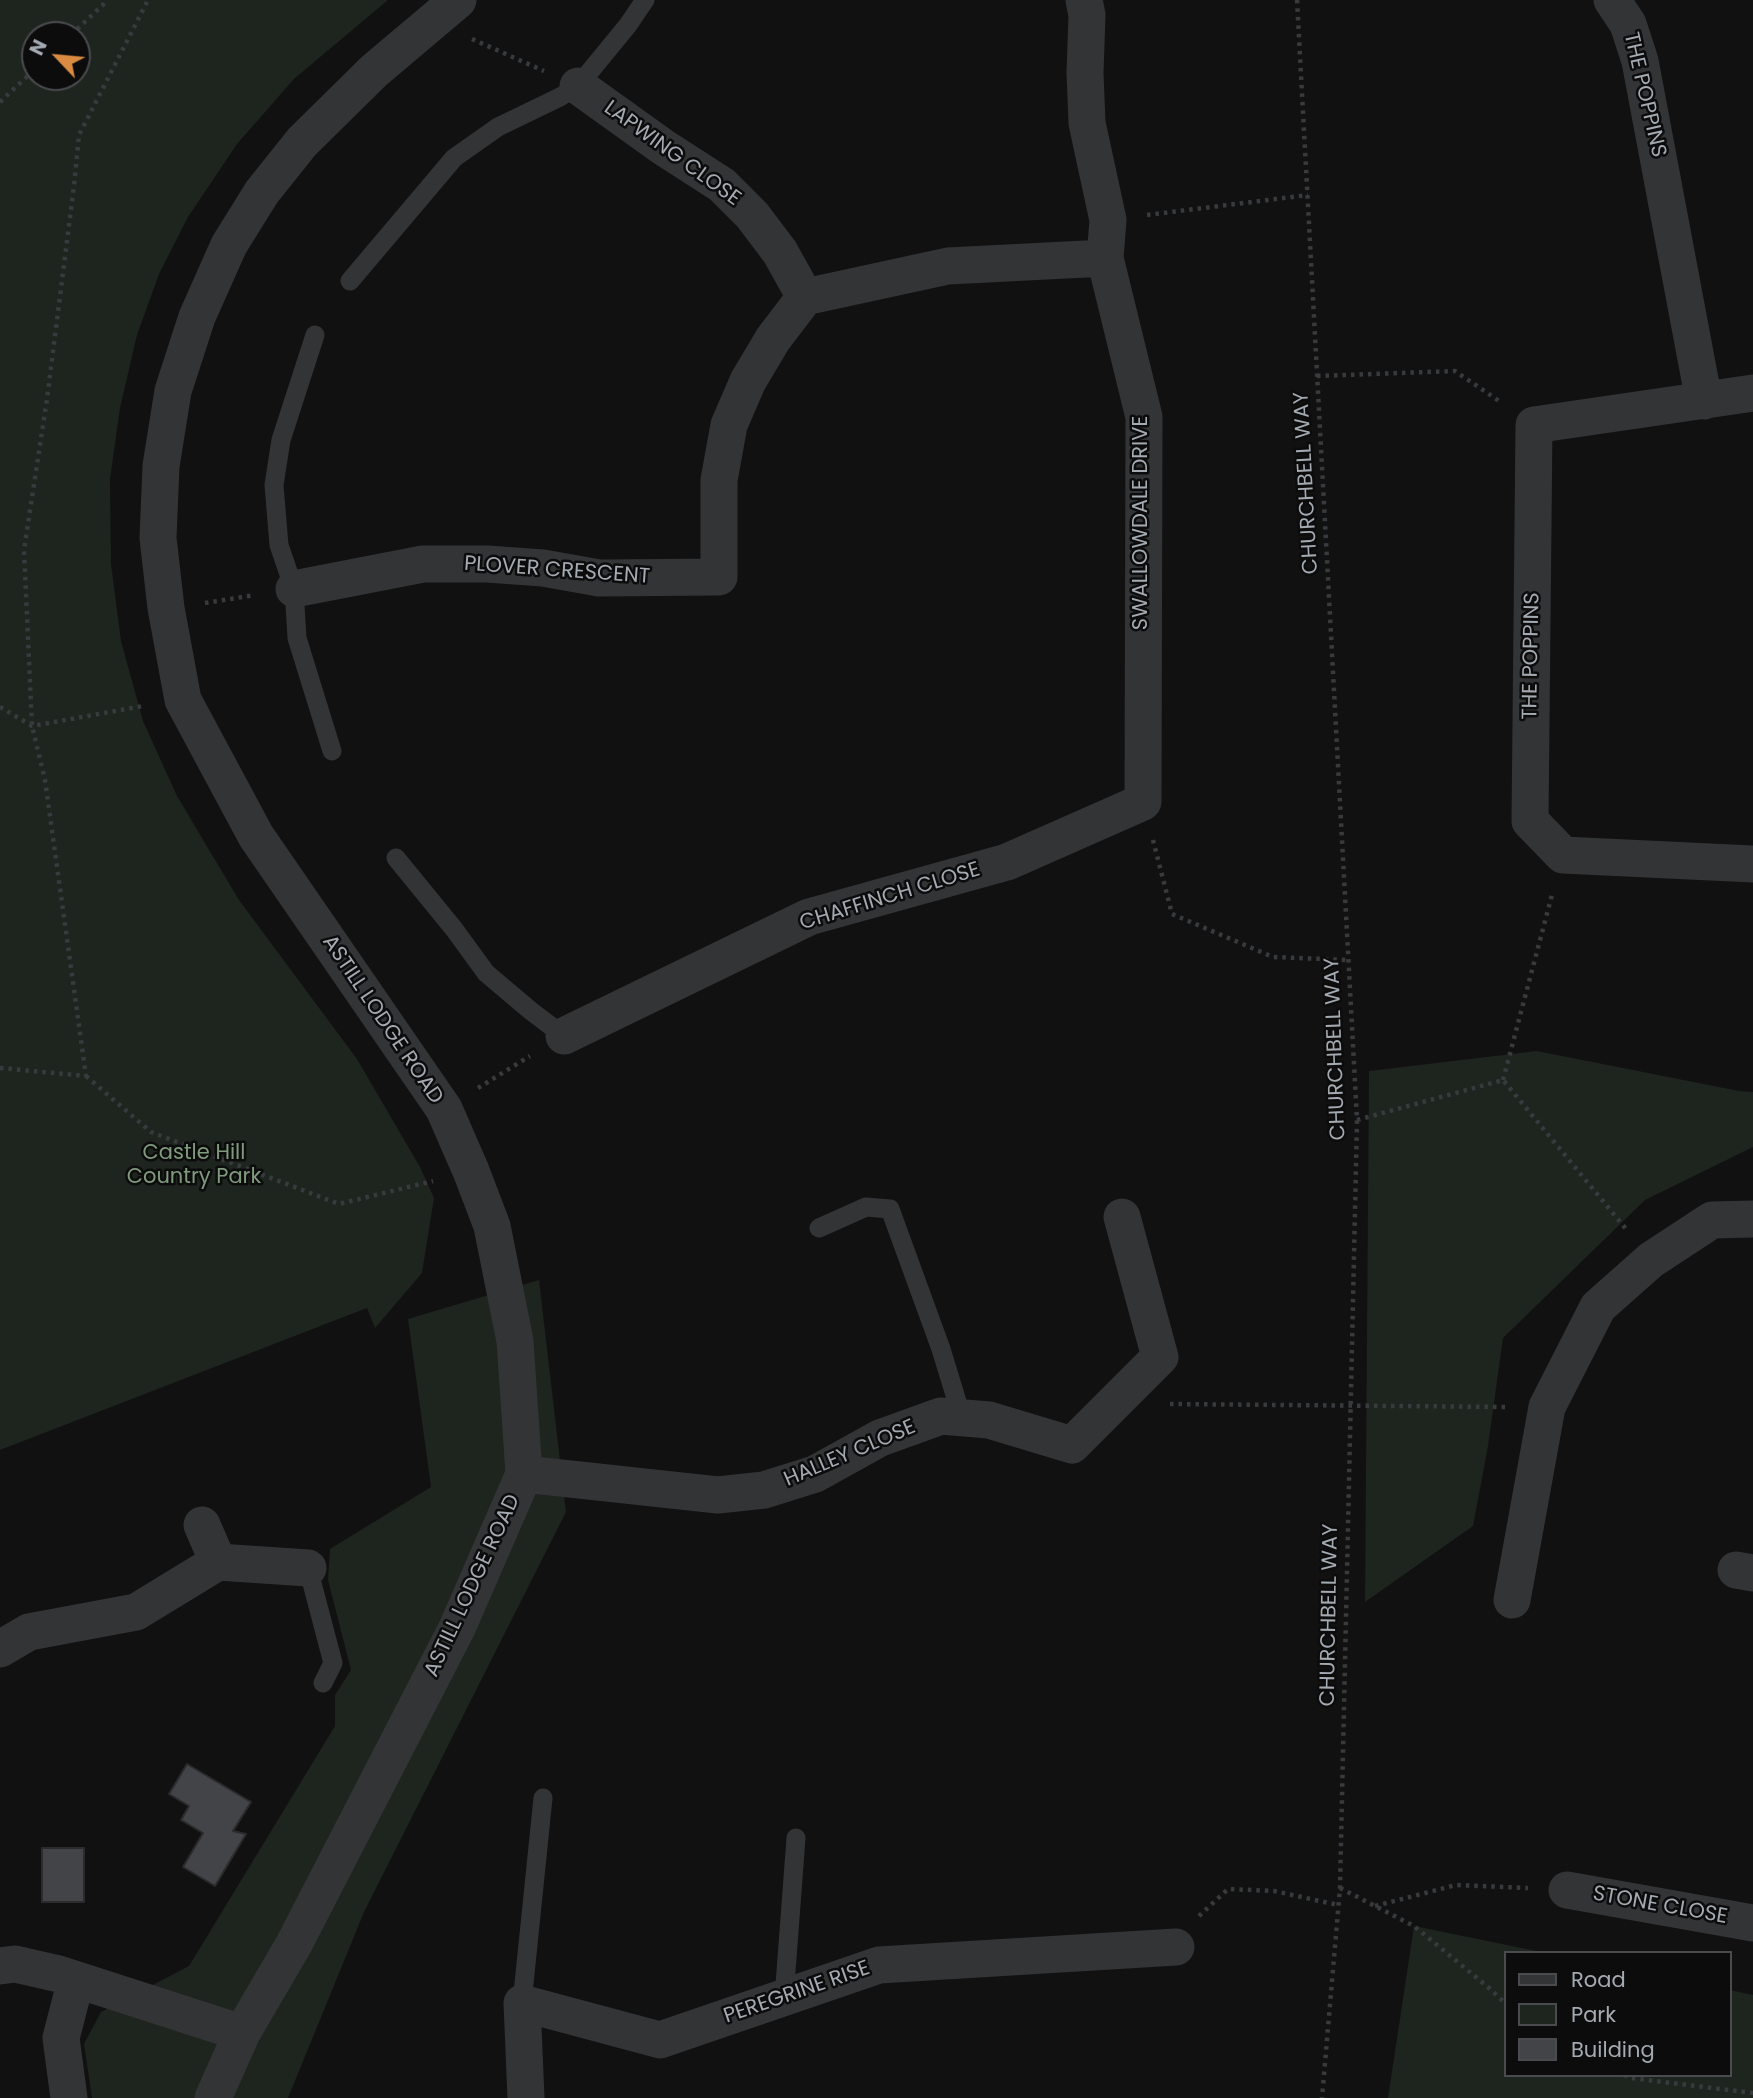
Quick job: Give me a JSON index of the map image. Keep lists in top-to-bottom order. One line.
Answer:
{"streets":{"street":["THE POPPINS","LAPWING CLOSE","SWALLOWDALE DRIVE","PLOVER CRESCENT","CHAFFINCH CLOSE","ASTILL LODGE ROAD","HALLEY CLOSE","STONE CLOSE","PEREGRINE RISE"],"path":["CHURCHBELL WAY"]},"crossings":[["LAPWING CLOSE","PLOVER CRESCENT"],["SWALLOWDALE DRIVE","CHAFFINCH CLOSE"],["ASTILL LODGE ROAD","HALLEY CLOSE"]],"parks":["Castle Hill Country Park"],"legend":["Road","Park","Building"],"north":"top left"}
